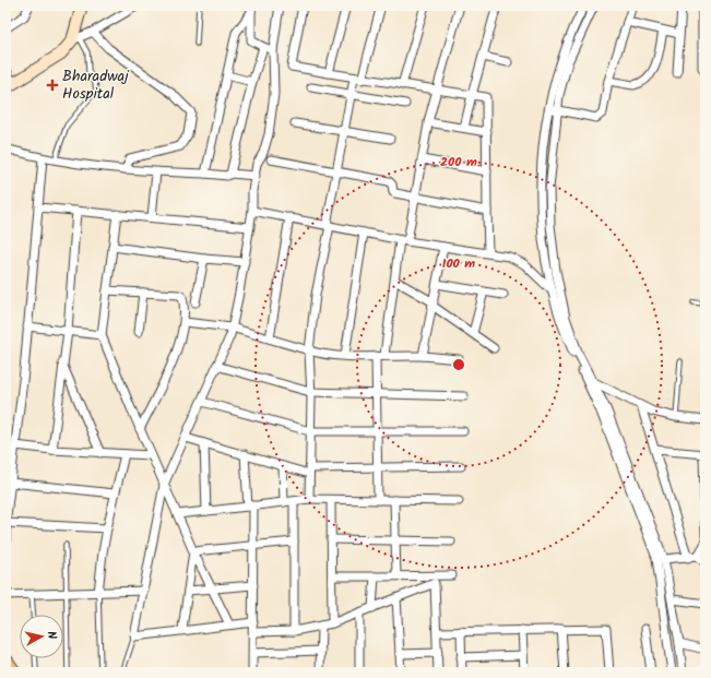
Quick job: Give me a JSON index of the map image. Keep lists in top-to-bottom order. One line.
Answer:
{"places":{"health":["Bharadwaj Hospital"]},"north":"right","rings":["200 m","100 m"]}
